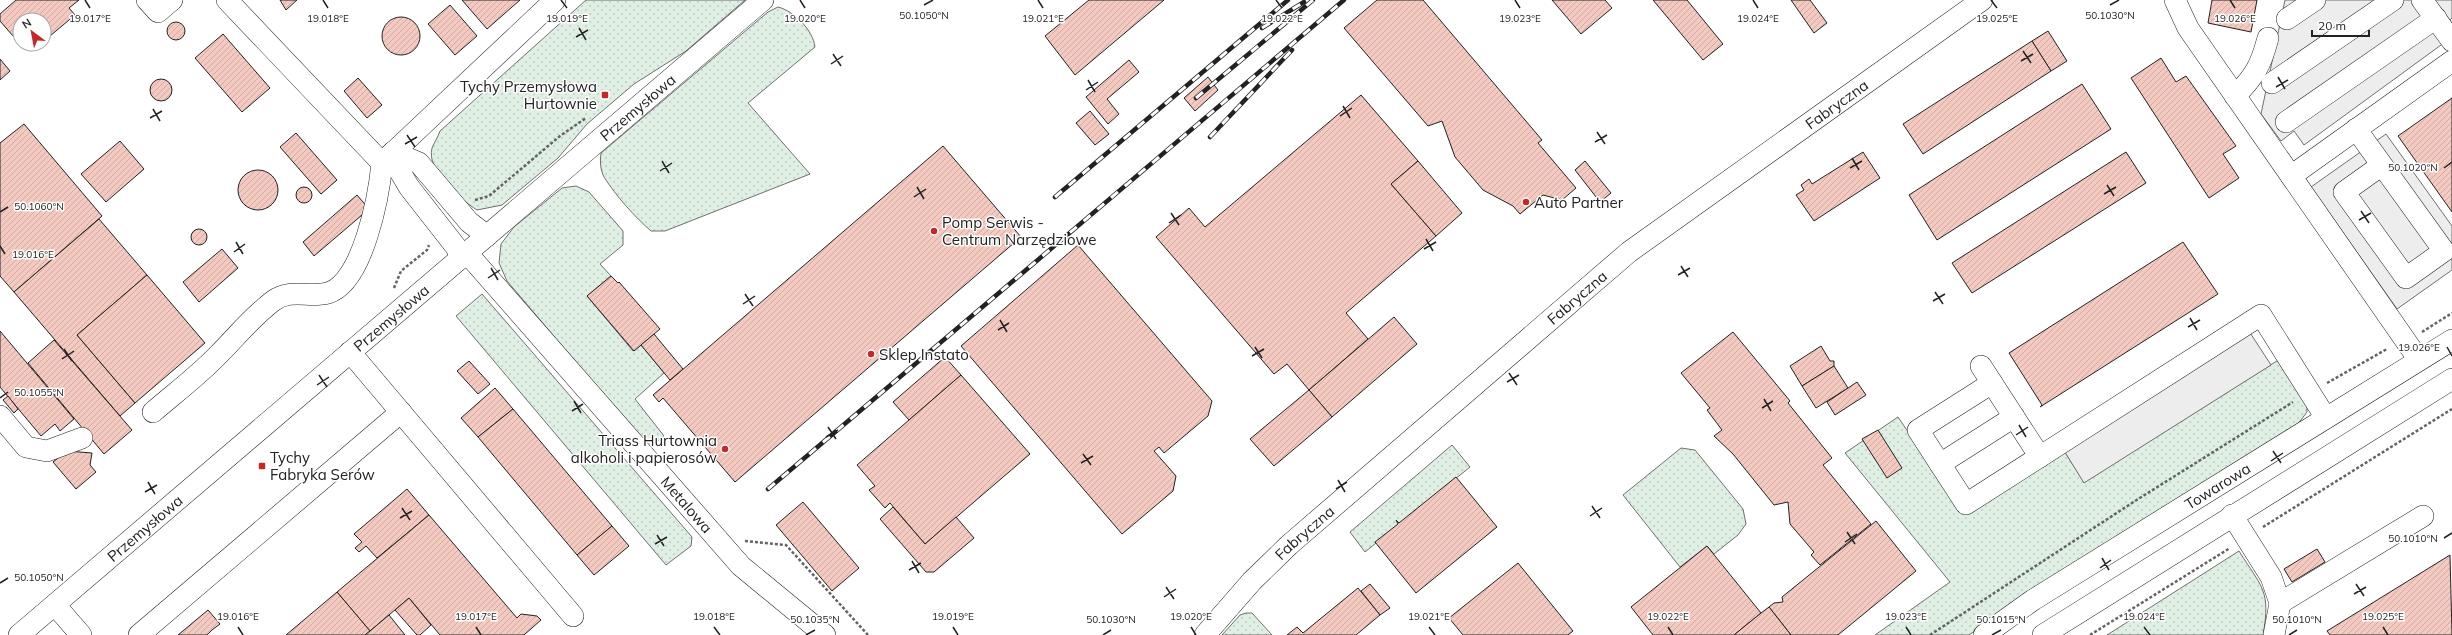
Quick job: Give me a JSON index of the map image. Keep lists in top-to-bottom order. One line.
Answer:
{"streets":{"street":["Fabryczna","Przemysłowa","Towarowa","Metalowa"]},"crossings":[["Przemysłowa","Metalowa"]],"places":{"transit":["Tychy Przemysłowa Hurtownie","Tychy Fabryka Serów"],"other":["Auto Partner","Pomp Serwis - Centrum Narzędziowe","Sklep Instato","Triass Hurtownia alkoholi i papierosów"]},"scale_bar":"20 m","north":"top left","coordinates":["50.1050°N","50.1030°N","19.023°E","19.025°E","19.017°E","19.018°E","19.019°E","19.020°E","19.021°E","19.022°E","19.024°E","19.026°E","50.1020°N","50.1060°N","19.016°E","50.1055°N","50.1010°N","50.1035°N","50.1015°N"]}
